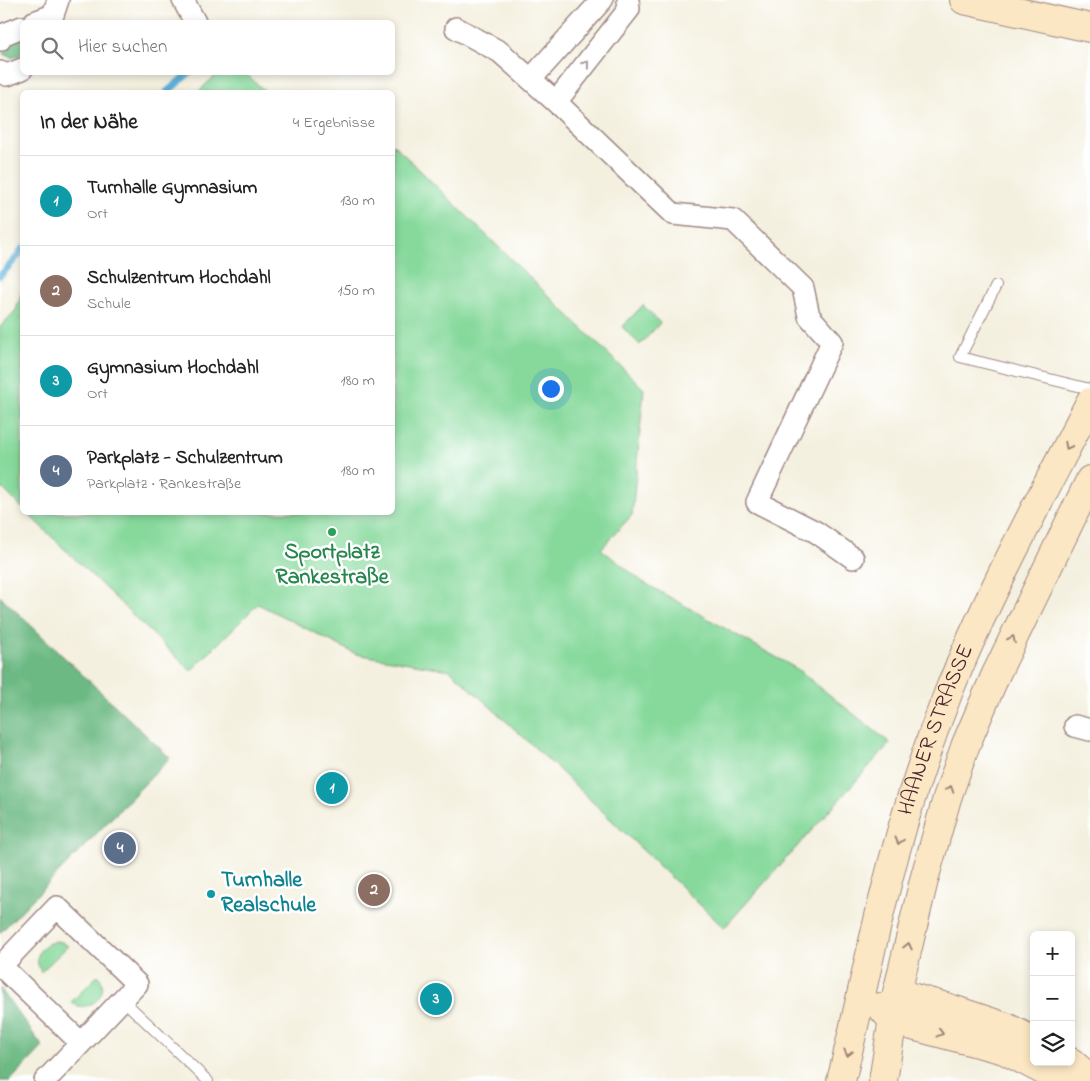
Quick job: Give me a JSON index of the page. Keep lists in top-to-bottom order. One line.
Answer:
{"streets":{"main road":["HAANER STRASSE"]},"places":["Sportplatz Rankestraße","Turnhalle Realschule"],"page":{"search":"Hier suchen","heading":["In der Nähe","4 Ergebnisse"],"list":[{"mark":"1","name":"Turnhalle Gymnasium","note":"Ort","value":"130 m"},{"mark":"2","name":"Schulzentrum Hochdahl","note":"Schule","value":"150 m"},{"mark":"3","name":"Gymnasium Hochdahl","note":"Ort","value":"180 m"},{"mark":"4","name":"Parkplatz - Schulzentrum","note":"Parkplatz · Rankestraße","value":"180 m"}],"pins":["1","4","2","3"],"map_buttons":["+","−"]}}
